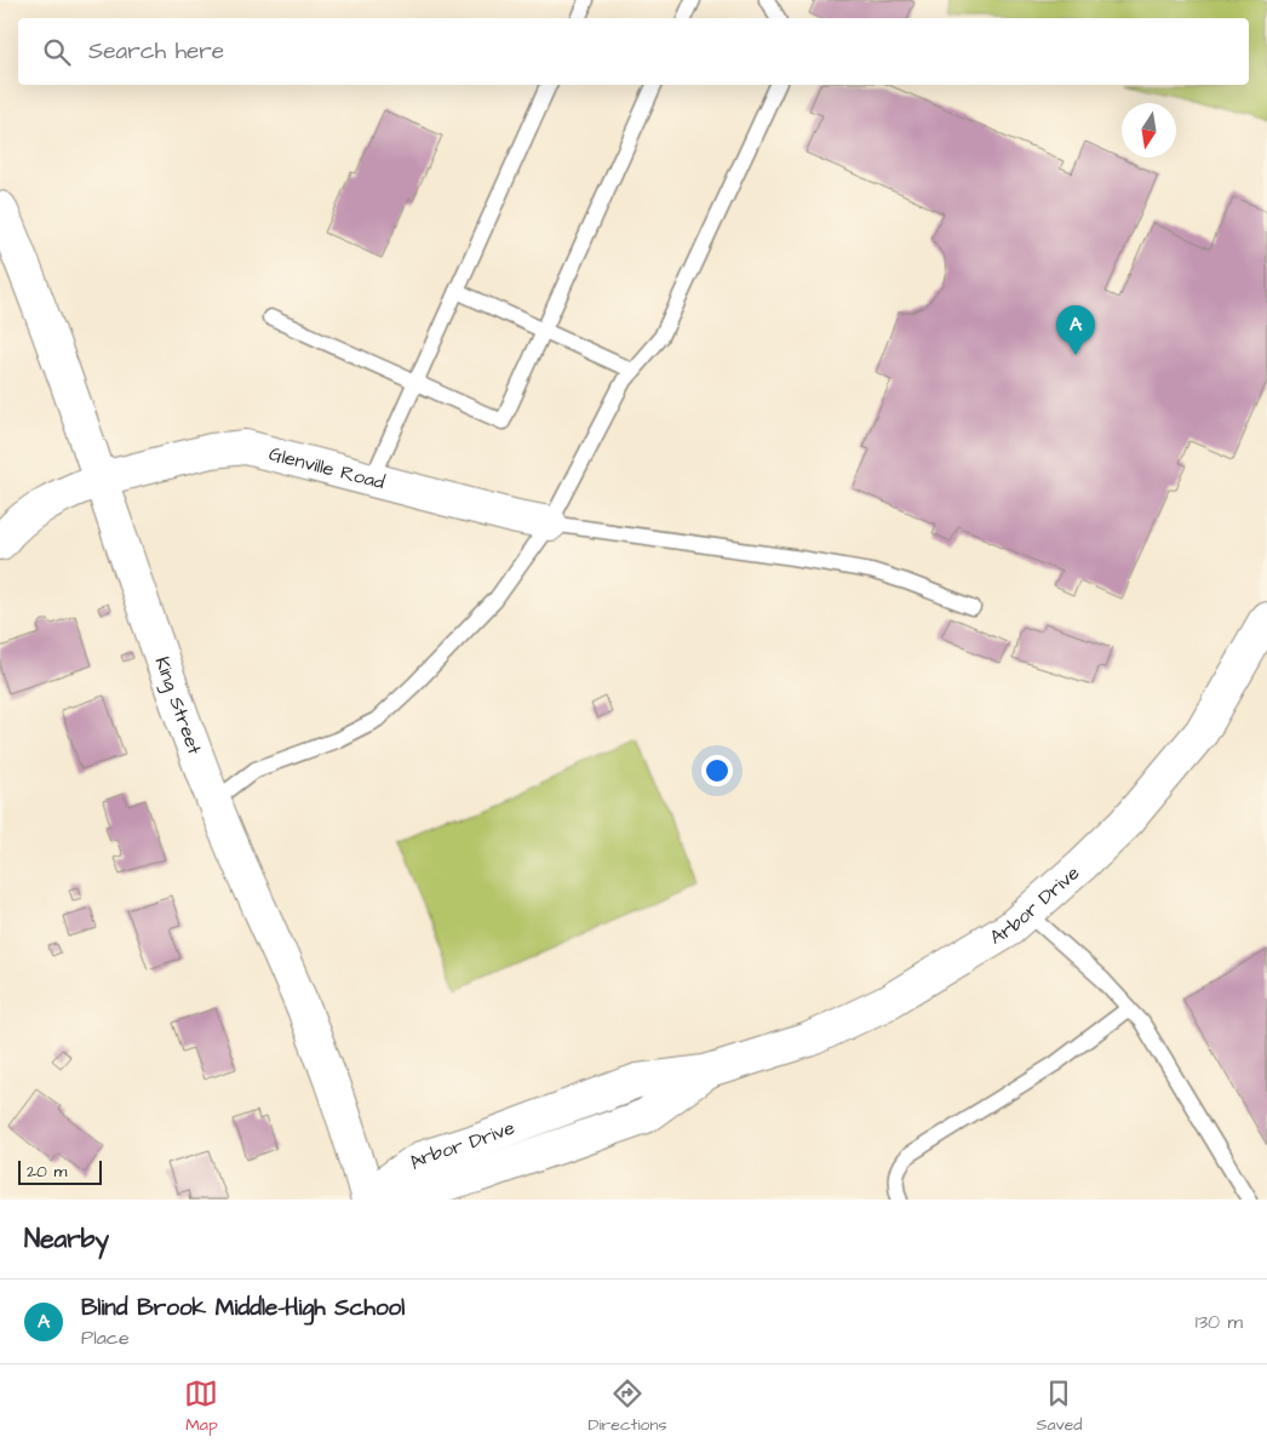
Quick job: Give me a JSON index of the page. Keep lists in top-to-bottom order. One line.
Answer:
{"streets":{"street":["Glenville Road","King Street","Arbor Drive"]},"crossings":[["Glenville Road","King Street"],["King Street","Arbor Drive"]],"scale_bar":"20 m","north":"bottom","page":{"search":"Search here","pins":"A","scale":"20 m","heading":"Nearby","list":[{"mark":"A","name":"Blind Brook Middle-High School","note":"Place","value":"130 m"}],"nav":["Map","Directions","Saved"]}}
